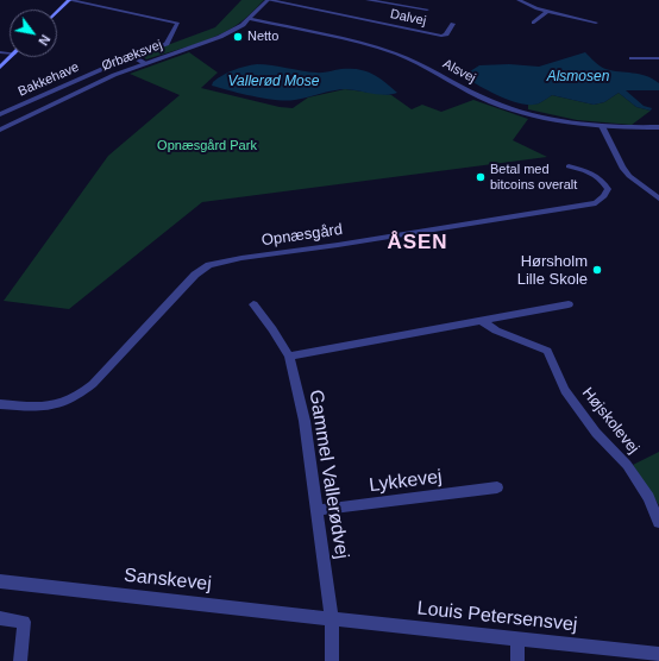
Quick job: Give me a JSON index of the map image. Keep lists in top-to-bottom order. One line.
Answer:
{"streets":{"street":["Dalvej","Ørbæksvej","Alsvej","Bakkehave","Opnæsgård","Højskolevej","Gammel Vallerødvej","Lykkevej","Sanskevej","Louis Petersensvej"]},"crossings":[["Dalvej","Ørbæksvej"],["Ørbæksvej","Alsvej"],["Gammel Vallerødvej","Lykkevej"],["Gammel Vallerødvej","Sanskevej"],["Gammel Vallerødvej","Louis Petersensvej"],["Sanskevej","Louis Petersensvej"]],"districts":["ÅSEN"],"water":["Alsmosen","Vallerød Mose"],"parks":["Opnæsgård Park"],"places":["Netto","Betal med bitcoins overalt","Hørsholm Lille Skole"],"north":"bottom right"}
